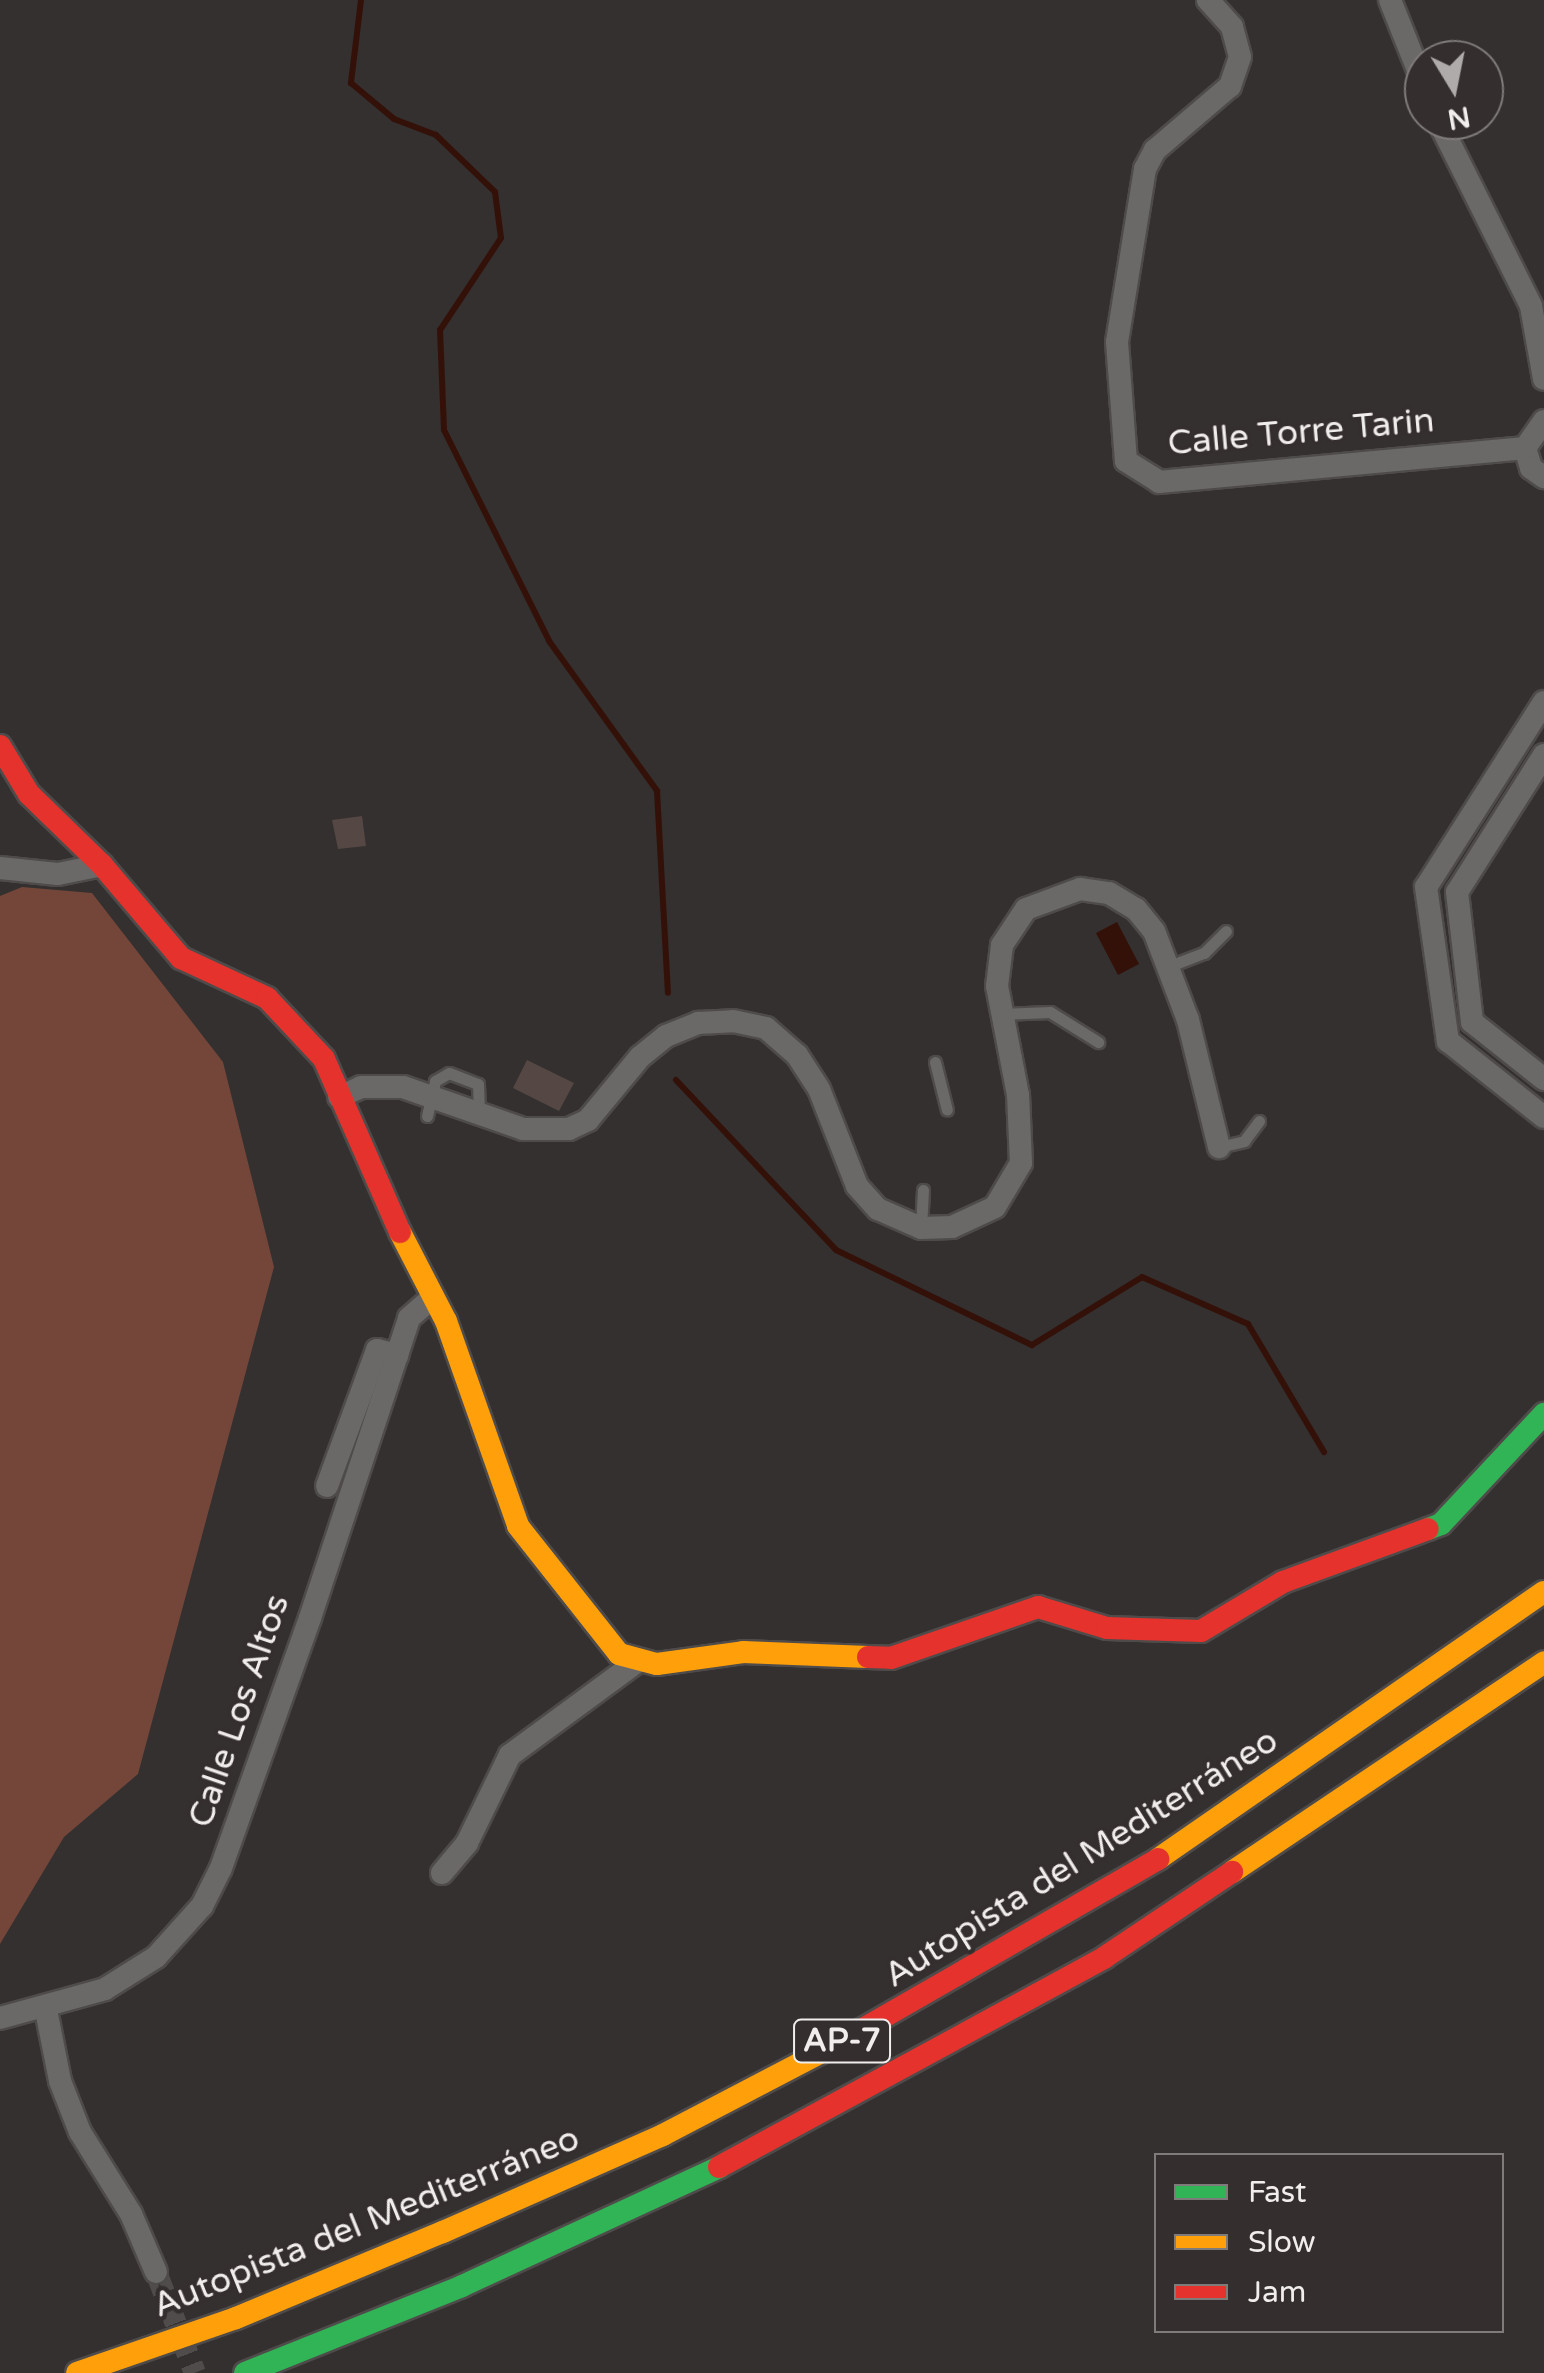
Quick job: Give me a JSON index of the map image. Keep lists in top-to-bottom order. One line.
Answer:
{"streets":{"main road":["Autopista del Mediterráneo","AP-7"],"street":["Calle Torre Tarin","Calle Los Altos"]},"legend":["Fast","Slow","Jam"],"north":"bottom"}
